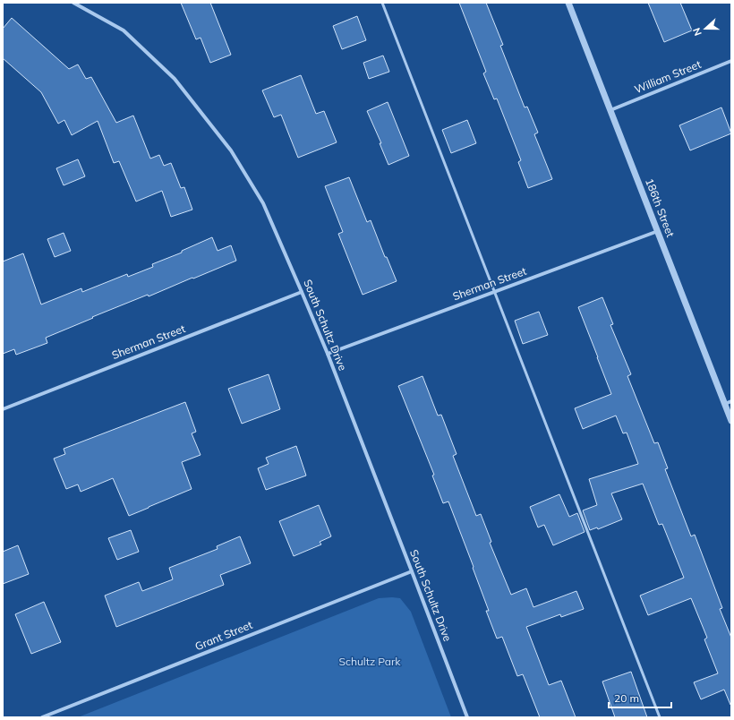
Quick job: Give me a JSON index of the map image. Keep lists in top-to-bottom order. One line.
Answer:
{"streets":{"street":["William Street","186th Street","Sherman Street","South Schultz Drive","Grant Street"]},"crossings":[["William Street","186th Street"],["186th Street","Sherman Street"],["Sherman Street","South Schultz Drive"],["South Schultz Drive","Grant Street"]],"parks":["Schultz Park"],"scale_bar":"20 m","north":"left"}
